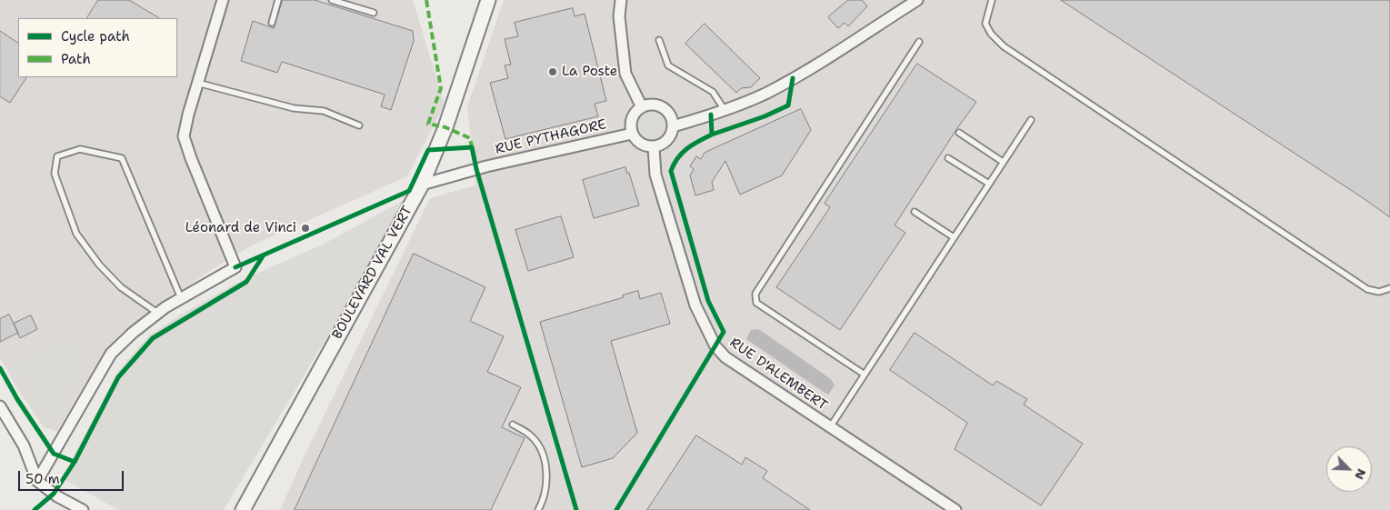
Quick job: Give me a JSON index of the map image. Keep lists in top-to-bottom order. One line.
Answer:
{"streets":{"street":["RUE PYTHAGORE","BOULEVARD VAL VERT","RUE D'ALEMBERT"]},"crossings":[["RUE PYTHAGORE","BOULEVARD VAL VERT"],["RUE PYTHAGORE","RUE D'ALEMBERT"]],"places":["La Poste","Léonard de Vinci"],"legend":["Cycle path","Path"],"scale_bar":"50 m","north":"bottom right"}
